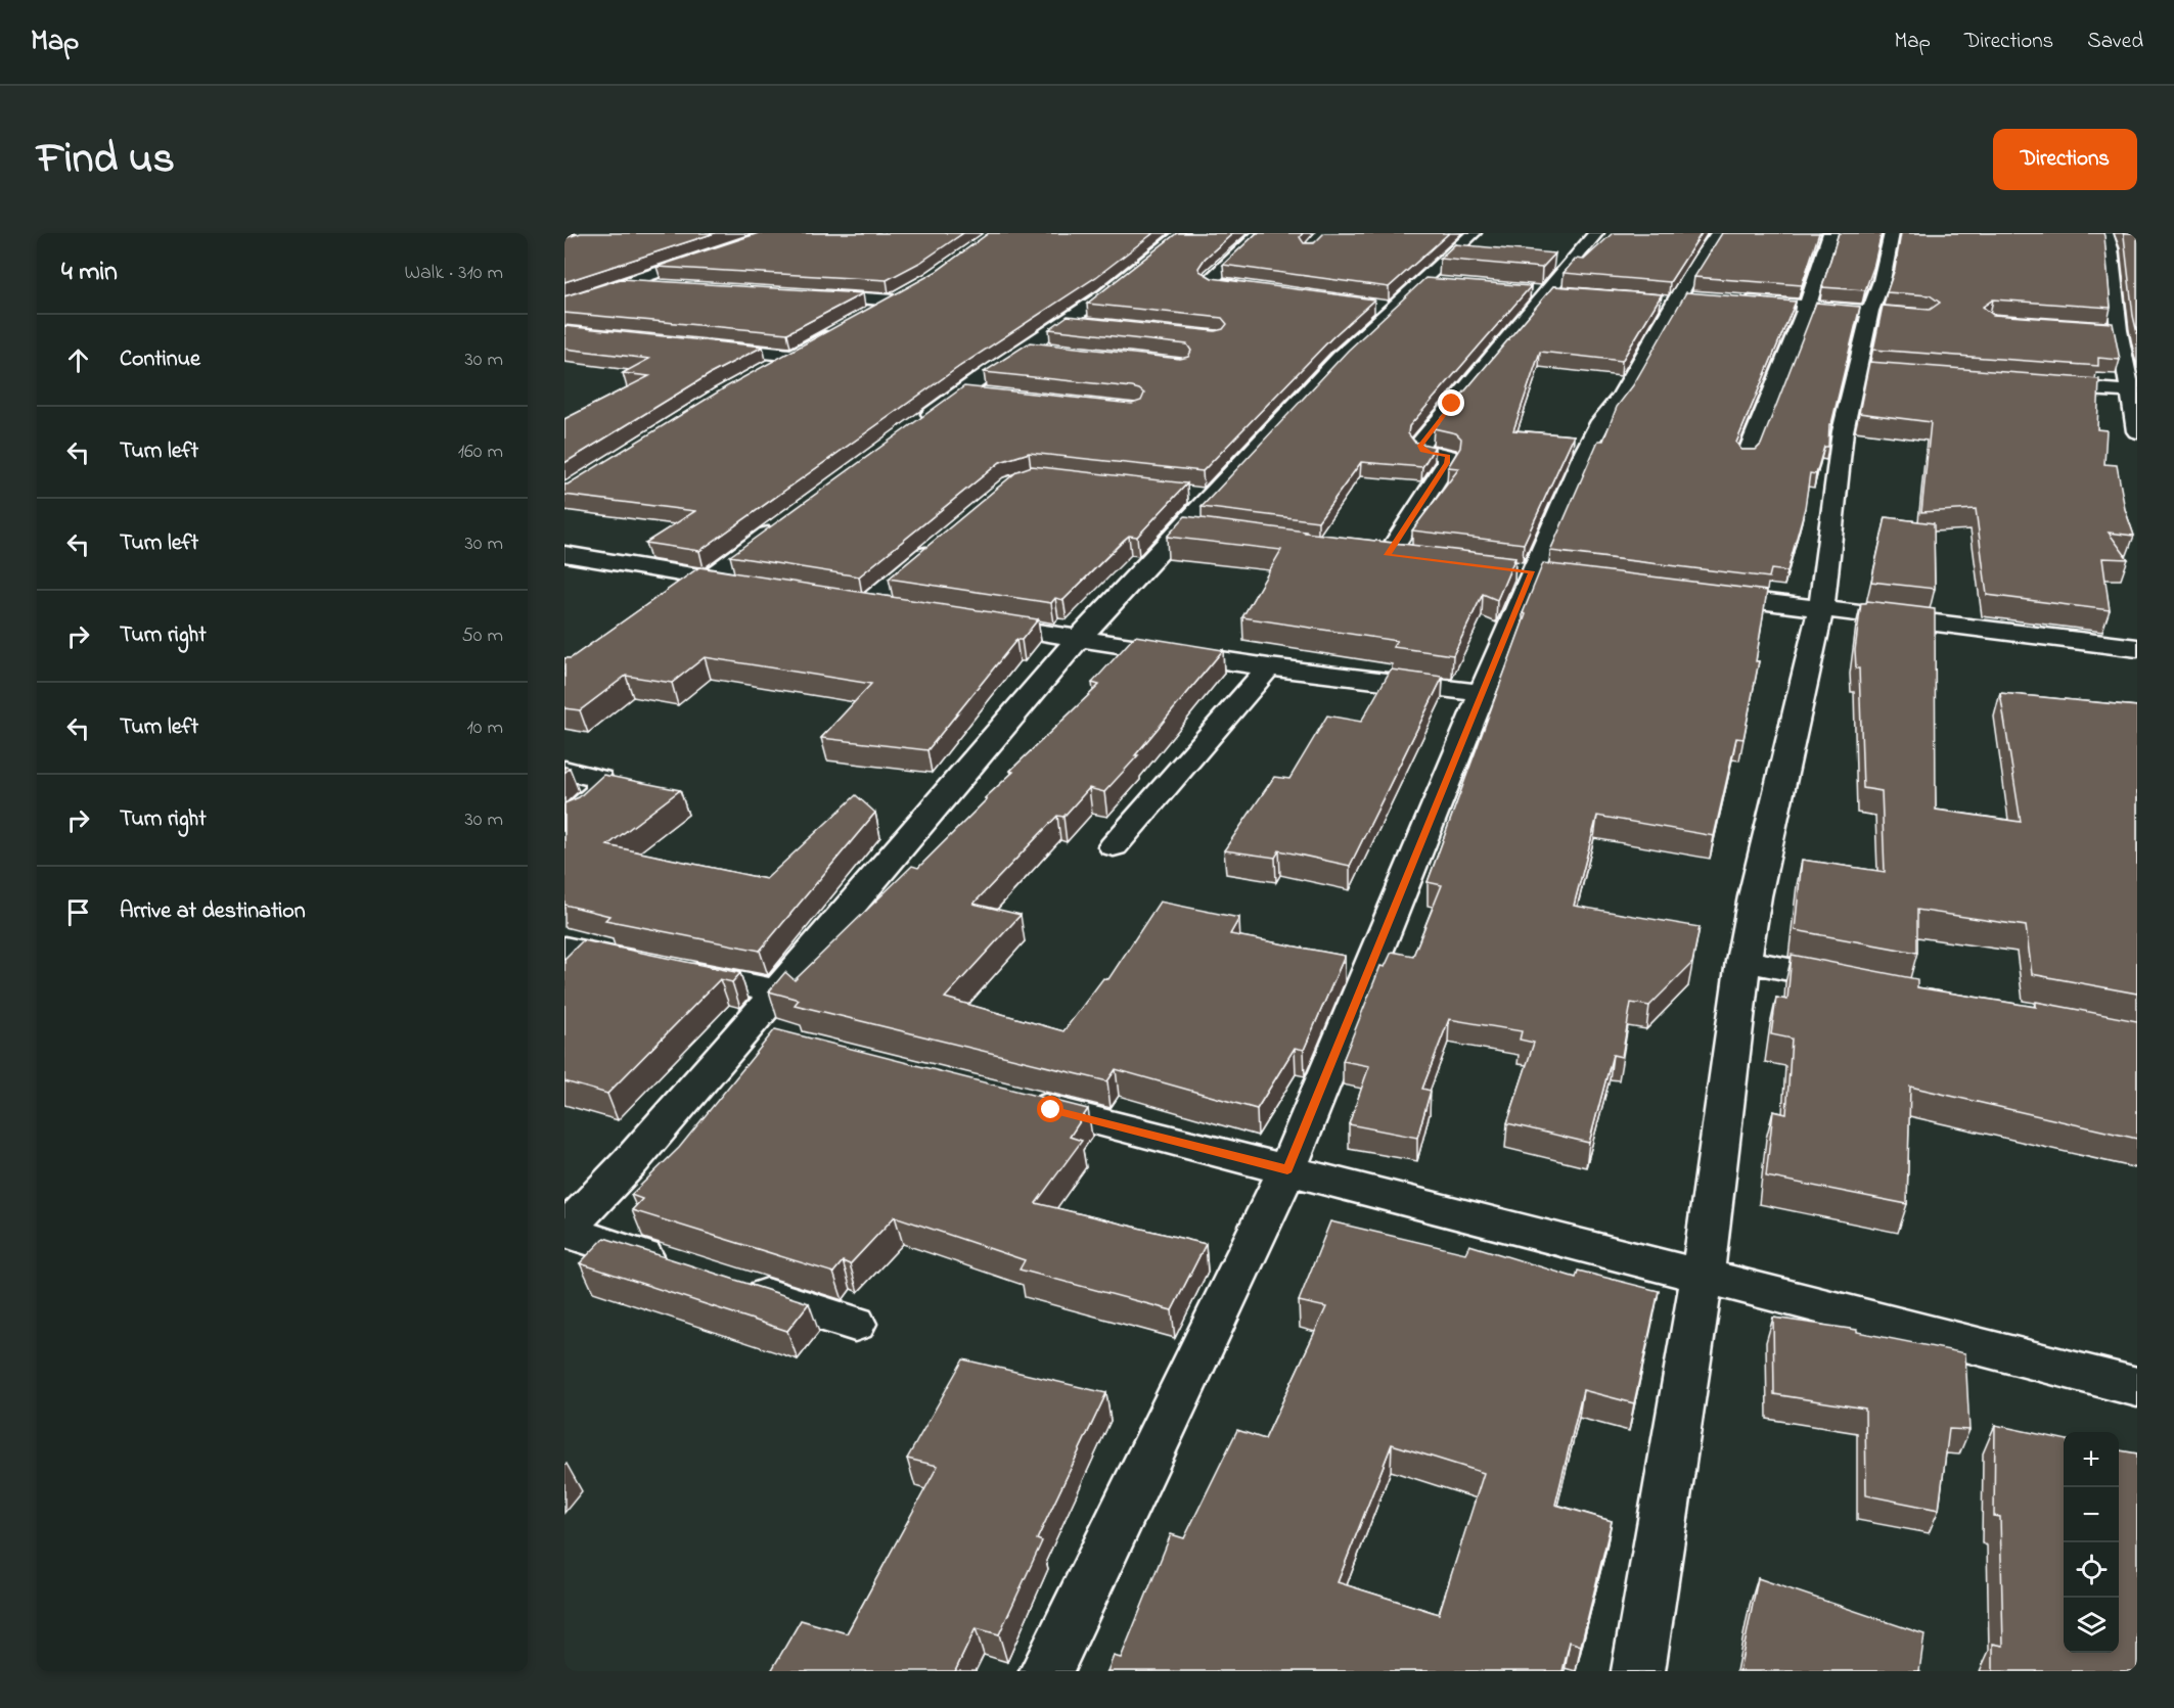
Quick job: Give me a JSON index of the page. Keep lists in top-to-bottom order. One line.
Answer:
{"page":{"header":"Map","nav":["Map","Directions","Saved"],"title":"Find us","buttons":"Directions","heading":["4 min","Walk · 310 m"],"list":[["Continue","30 m"],["Turn left","160 m"],["Turn left","30 m"],["Turn right","50 m"],["Turn left","10 m"],["Turn right","30 m"],"Arrive at destination"],"map_buttons":["+","−"]}}
